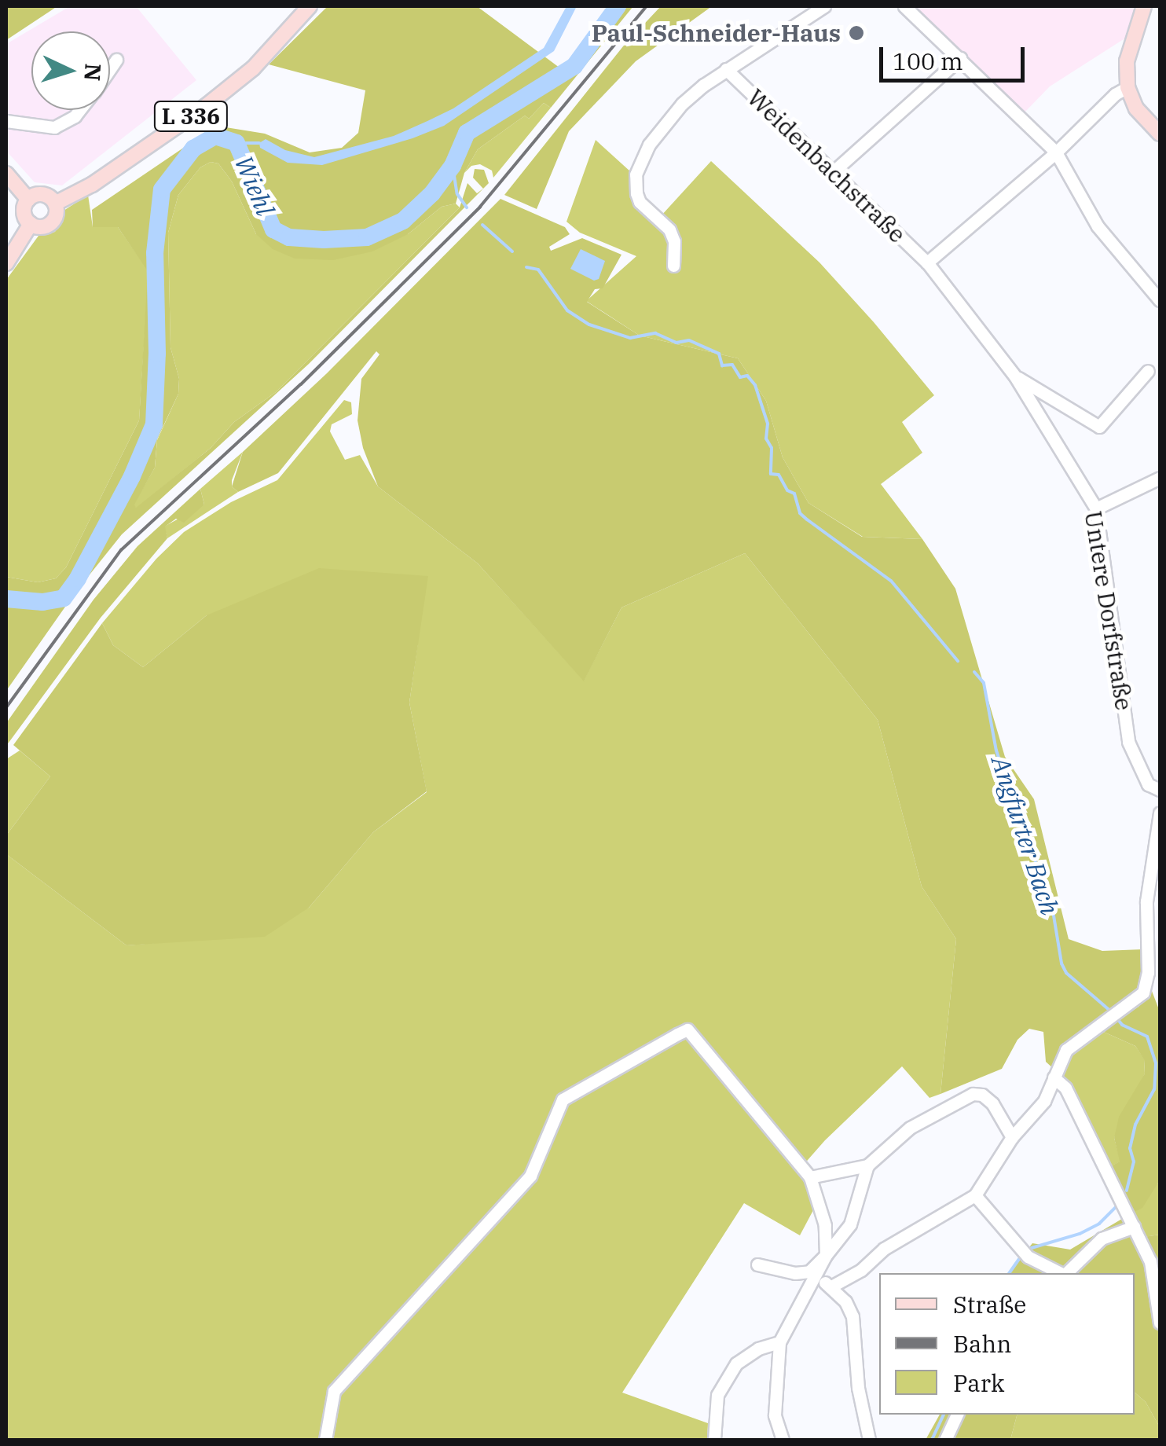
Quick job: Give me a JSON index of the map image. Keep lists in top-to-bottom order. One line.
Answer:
{"streets":{"main road":["L 336"],"street":["Weidenbachstraße","Untere Dorfstraße"]},"crossings":[["Weidenbachstraße","Untere Dorfstraße"]],"water":["Wiehl","Angfurter Bach"],"places":["Paul-Schneider-Haus"],"legend":["Straße","Bahn","Park"],"scale_bar":"100 m","north":"right"}
